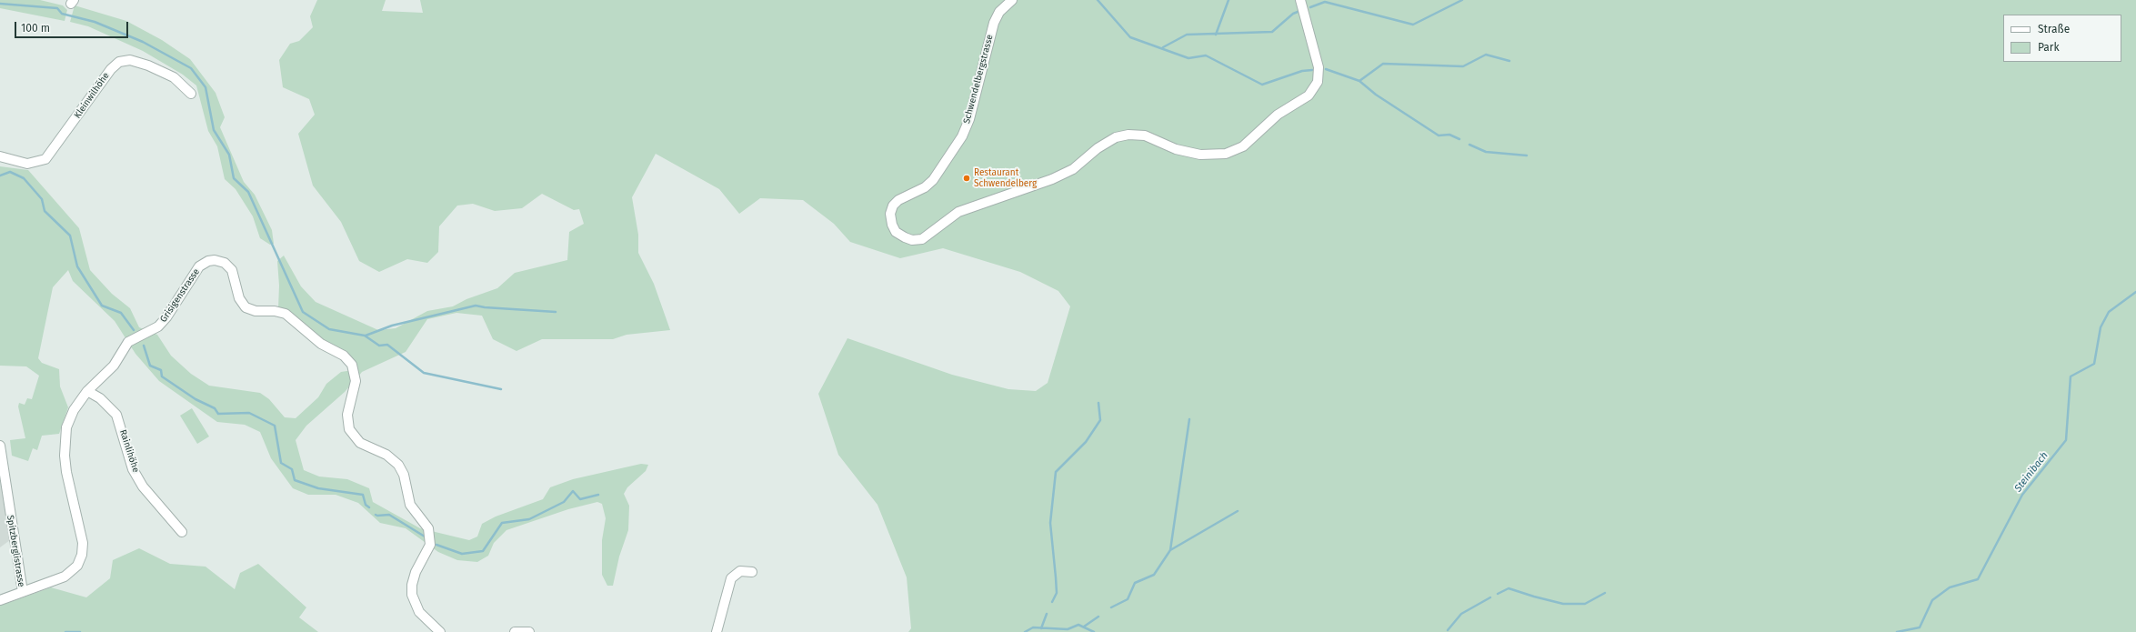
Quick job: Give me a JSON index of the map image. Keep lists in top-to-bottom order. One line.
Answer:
{"streets":{"street":["Schwendelbergstrasse","Kleinwilhöhe","Grisigenstrasse","Rainlihöhe","Spitzberglistrasse"]},"crossings":[["Grisigenstrasse","Rainlihöhe"],["Grisigenstrasse","Spitzberglistrasse"]],"water":["Steinibach"],"places":["Restaurant Schwendelberg"],"legend":["Straße","Park"],"scale_bar":"100 m"}
